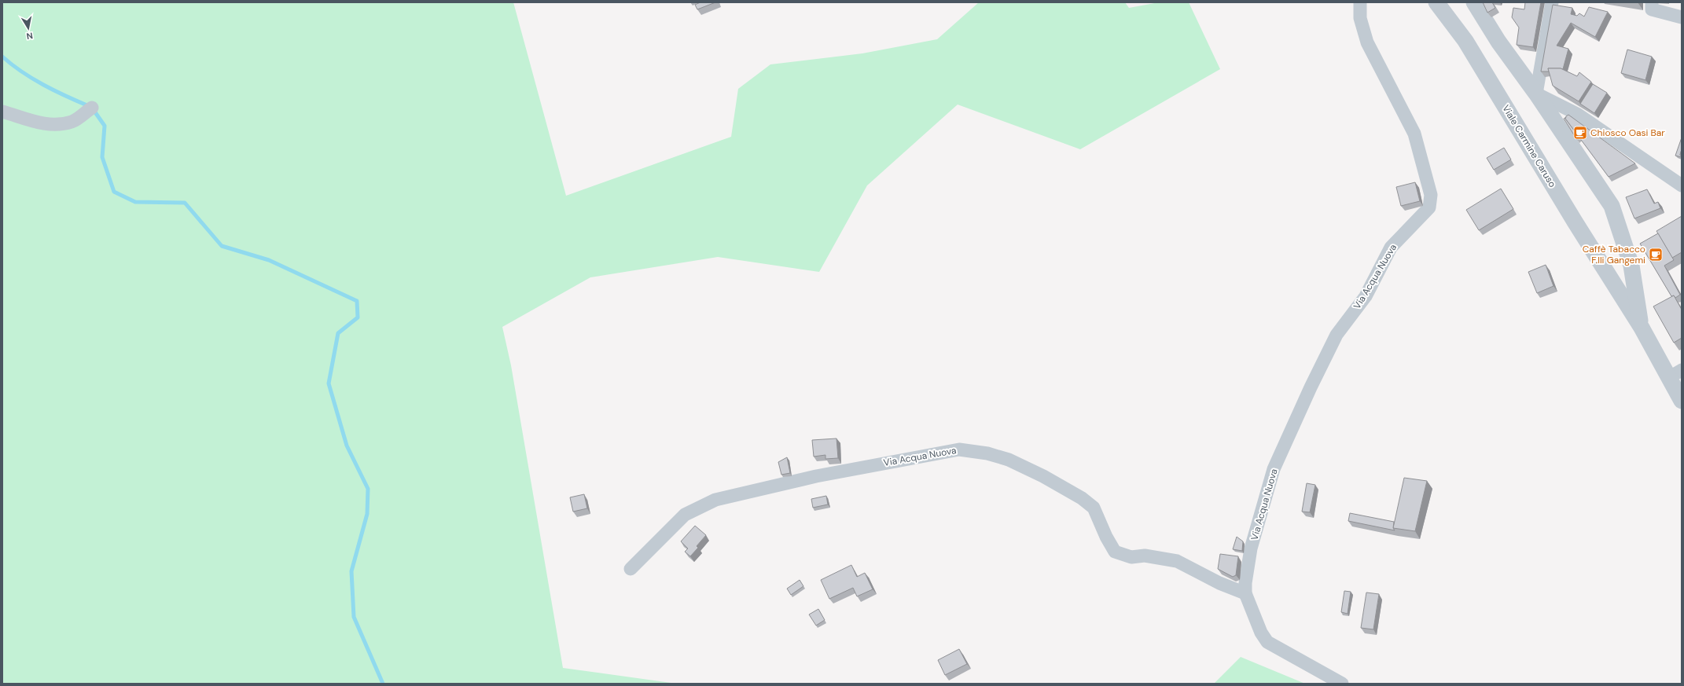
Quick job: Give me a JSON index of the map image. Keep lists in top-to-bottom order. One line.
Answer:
{"streets":{"street":["Viale Carmine Caruso","Via Acqua Nuova"]},"places":{"cafe":["Chiosco Oasi Bar","Caffè Tabacco F.lli Gangemi"]},"north":"bottom"}
